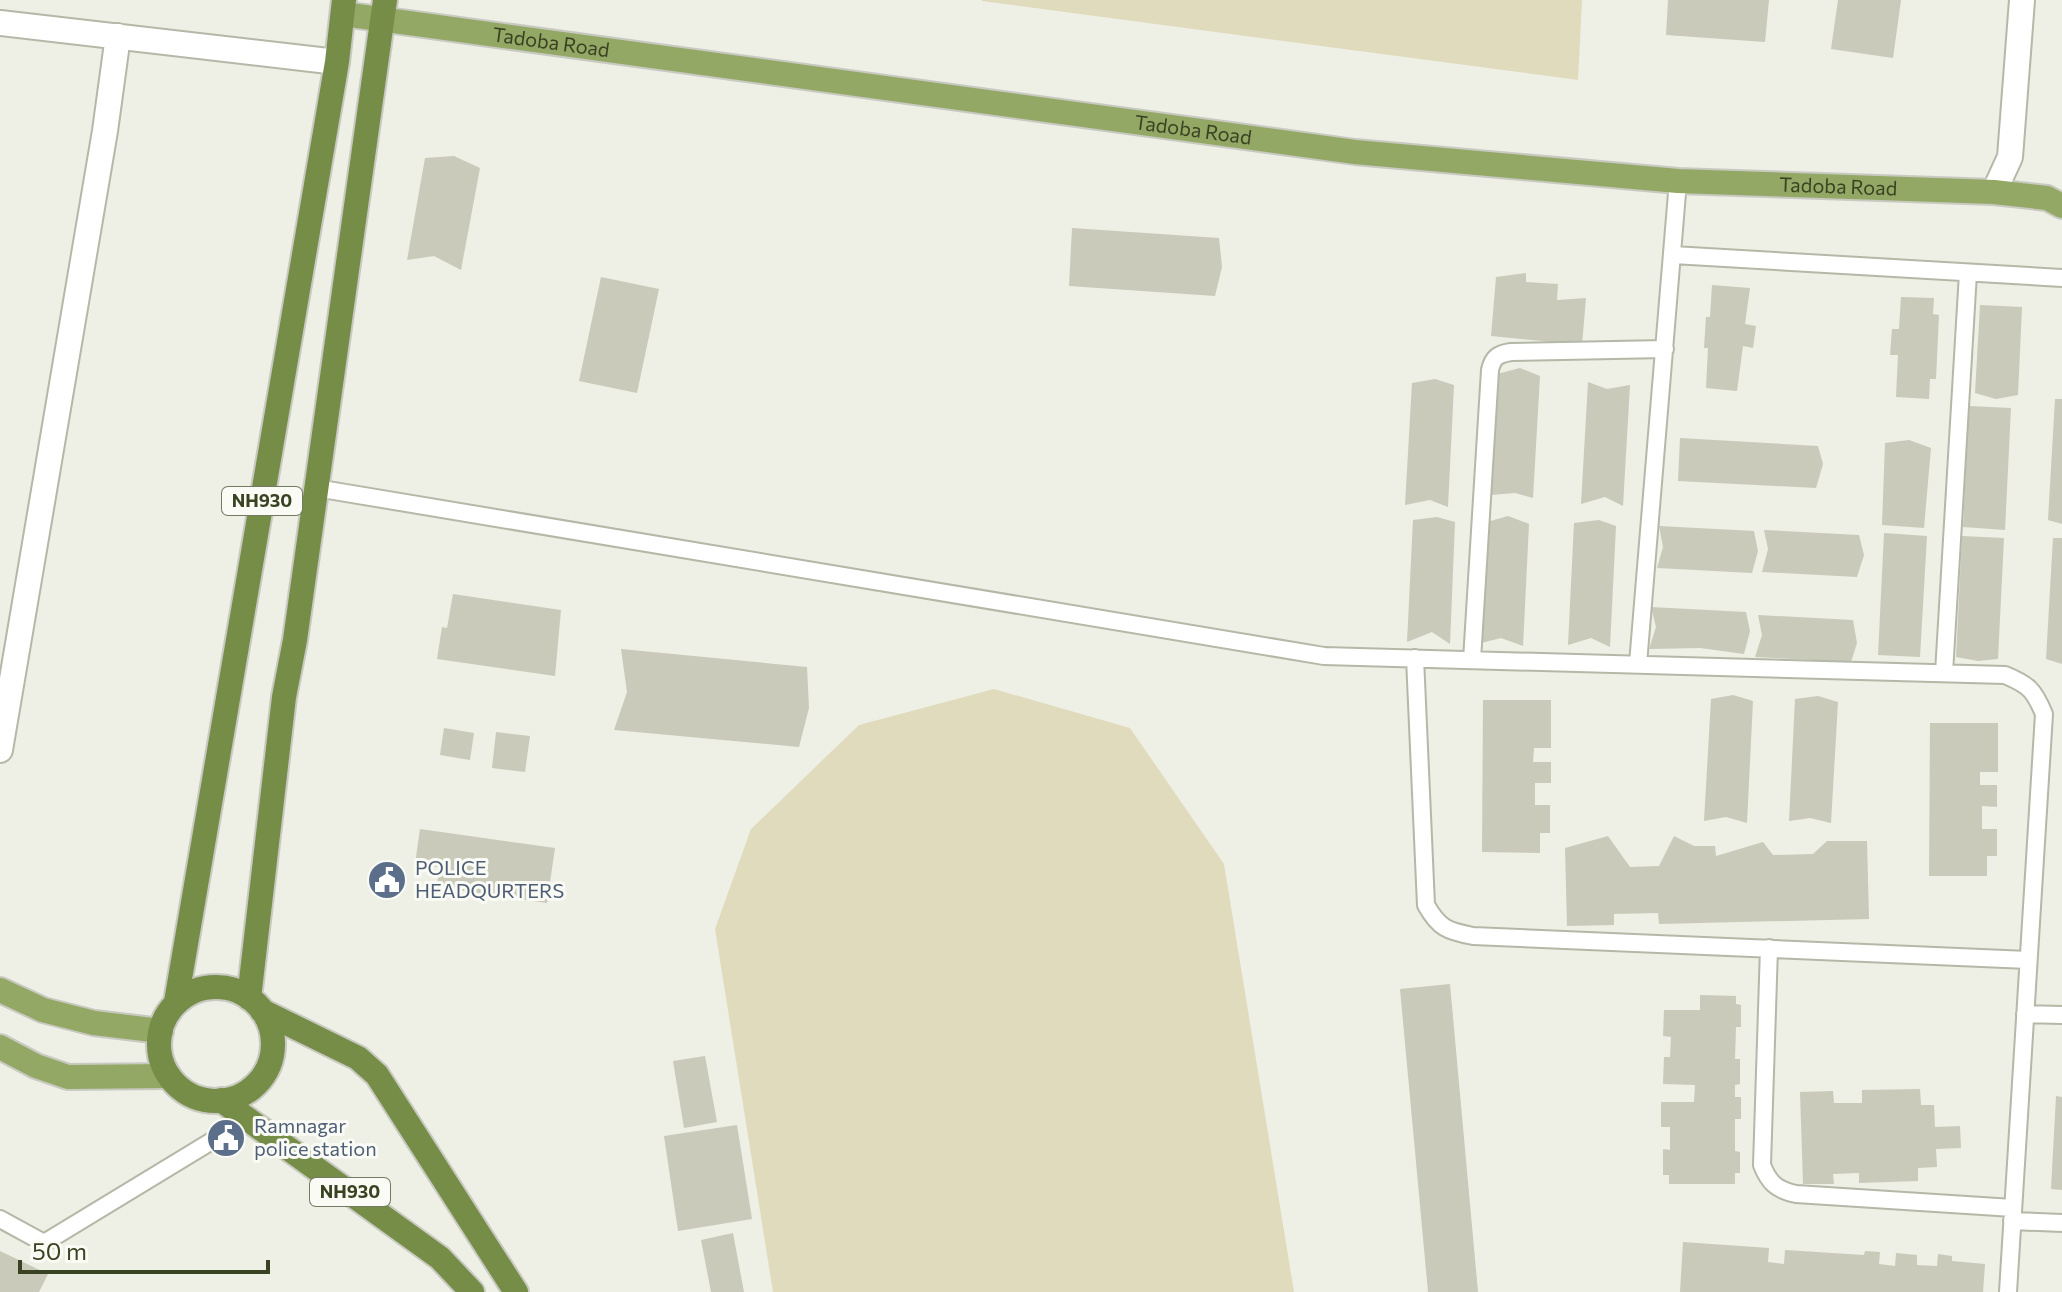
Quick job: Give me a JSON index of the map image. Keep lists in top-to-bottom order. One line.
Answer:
{"streets":{"highway":["NH930"],"main road":["Tadoba Road"]},"crossings":[["Tadoba Road","NH930"]],"places":{"public building":["POLICE HEADQURTERS","Ramnagar police station"]},"scale_bar":"50 m"}
